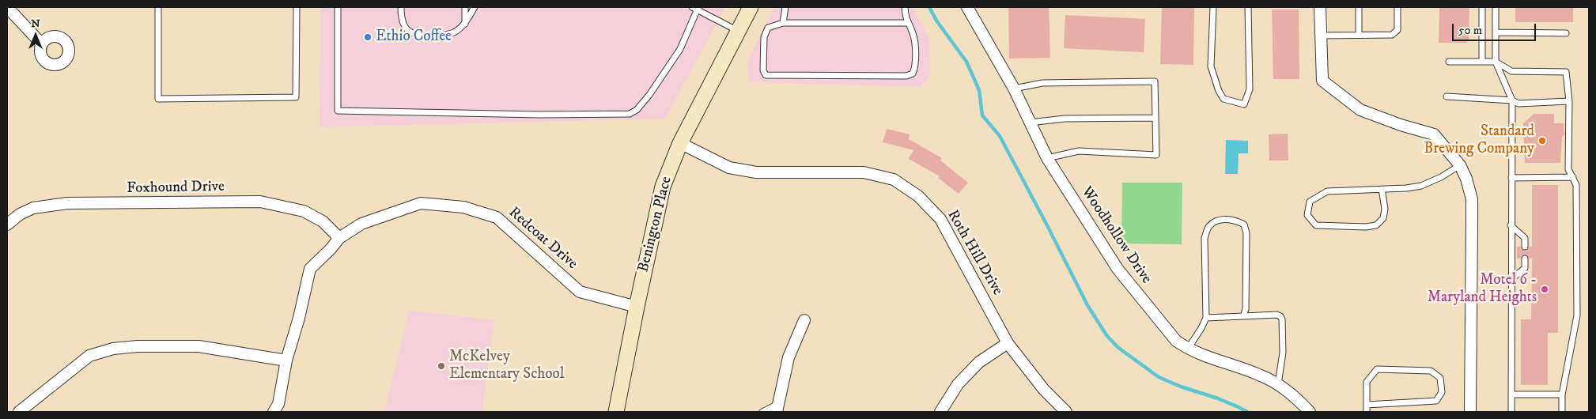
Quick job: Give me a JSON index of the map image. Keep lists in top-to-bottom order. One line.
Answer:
{"streets":{"main road":["Benington Place"],"street":["Foxhound Drive","Woodhollow Drive","Redcoat Drive","Roth Hill Drive"]},"crossings":[["Foxhound Drive","Redcoat Drive"],["Benington Place","Redcoat Drive"],["Benington Place","Roth Hill Drive"]],"places":["Ethio Coffee","Standard Brewing Company","Motel 6 - Maryland Heights","McKelvey Elementary School"],"scale_bar":"50 m","north":"top"}
